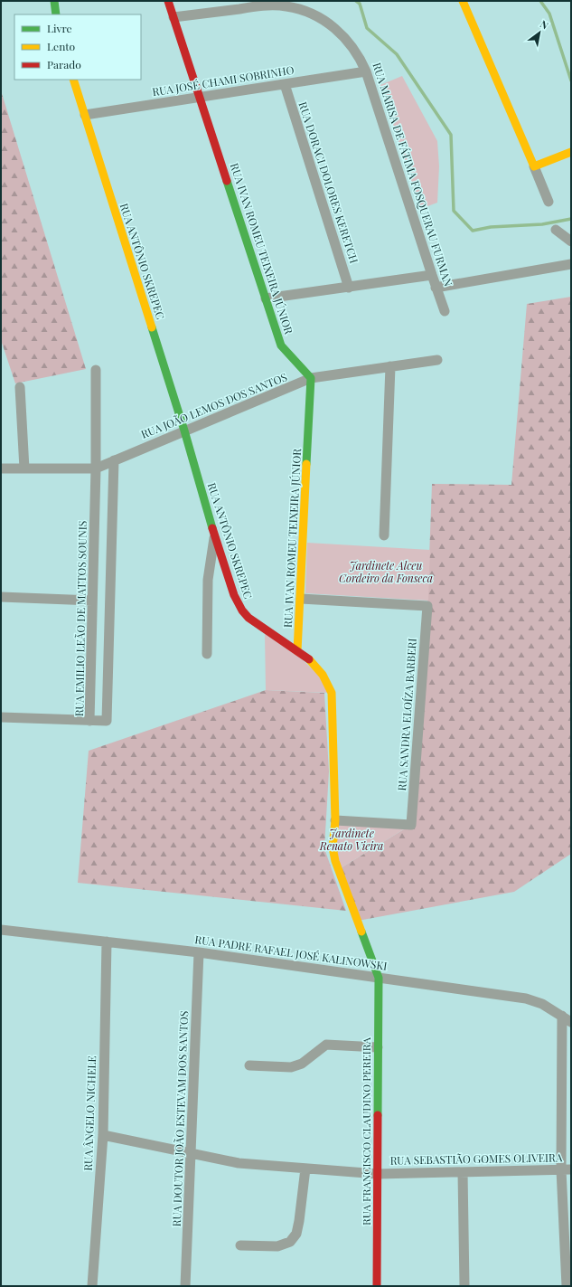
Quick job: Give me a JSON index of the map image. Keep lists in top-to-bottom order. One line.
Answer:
{"streets":{"street":["RUA JOSÉ CHAMI SOBRINHO","RUA MARISA DE FÁTIMA FOSQUERAU FURMAN","RUA DORACI DOLORES KERETCH","RUA IVAN ROMEU TEIXEIRA JÚNIOR","RUA ANTÔNIO SKREPEC","RUA JOÃO LEMOS DOS SANTOS","RUA EMILIO LEÃO DE MATTOS SOUNIS","RUA SANDRA ELOÍZA BARBERI","RUA PADRE RAFAEL JOSÉ KALINOWSKI","RUA ÂNGELO NICHELE","RUA DOUTOR JOÃO ESTEVAM DOS SANTOS","RUA FRANCISCO CLAUDINO PEREIRA","RUA SEBASTIÃO GOMES OLIVEIRA"]},"crossings":[["RUA JOSÉ CHAMI SOBRINHO","RUA MARISA DE FÁTIMA FOSQUERAU FURMAN"],["RUA JOSÉ CHAMI SOBRINHO","RUA DORACI DOLORES KERETCH"],["RUA JOSÉ CHAMI SOBRINHO","RUA IVAN ROMEU TEIXEIRA JÚNIOR"],["RUA JOSÉ CHAMI SOBRINHO","RUA ANTÔNIO SKREPEC"],["RUA MARISA DE FÁTIMA FOSQUERAU FURMAN","RUA IVAN ROMEU TEIXEIRA JÚNIOR"],["RUA IVAN ROMEU TEIXEIRA JÚNIOR","RUA ANTÔNIO SKREPEC"],["RUA IVAN ROMEU TEIXEIRA JÚNIOR","RUA JOÃO LEMOS DOS SANTOS"],["RUA IVAN ROMEU TEIXEIRA JÚNIOR","RUA SANDRA ELOÍZA BARBERI"],["RUA ANTÔNIO SKREPEC","RUA JOÃO LEMOS DOS SANTOS"],["RUA ANTÔNIO SKREPEC","RUA SANDRA ELOÍZA BARBERI"],["RUA ANTÔNIO SKREPEC","RUA PADRE RAFAEL JOSÉ KALINOWSKI"],["RUA ANTÔNIO SKREPEC","RUA FRANCISCO CLAUDINO PEREIRA"],["RUA JOÃO LEMOS DOS SANTOS","RUA EMILIO LEÃO DE MATTOS SOUNIS"],["RUA PADRE RAFAEL JOSÉ KALINOWSKI","RUA ÂNGELO NICHELE"],["RUA PADRE RAFAEL JOSÉ KALINOWSKI","RUA DOUTOR JOÃO ESTEVAM DOS SANTOS"],["RUA PADRE RAFAEL JOSÉ KALINOWSKI","RUA FRANCISCO CLAUDINO PEREIRA"],["RUA ÂNGELO NICHELE","RUA SEBASTIÃO GOMES OLIVEIRA"],["RUA DOUTOR JOÃO ESTEVAM DOS SANTOS","RUA SEBASTIÃO GOMES OLIVEIRA"],["RUA FRANCISCO CLAUDINO PEREIRA","RUA SEBASTIÃO GOMES OLIVEIRA"]],"parks":["Jardinete Alceu Cordeiro da Fonseca","Jardinete Renato Vieira"],"legend":["Livre","Lento","Parado"],"north":"top right"}
